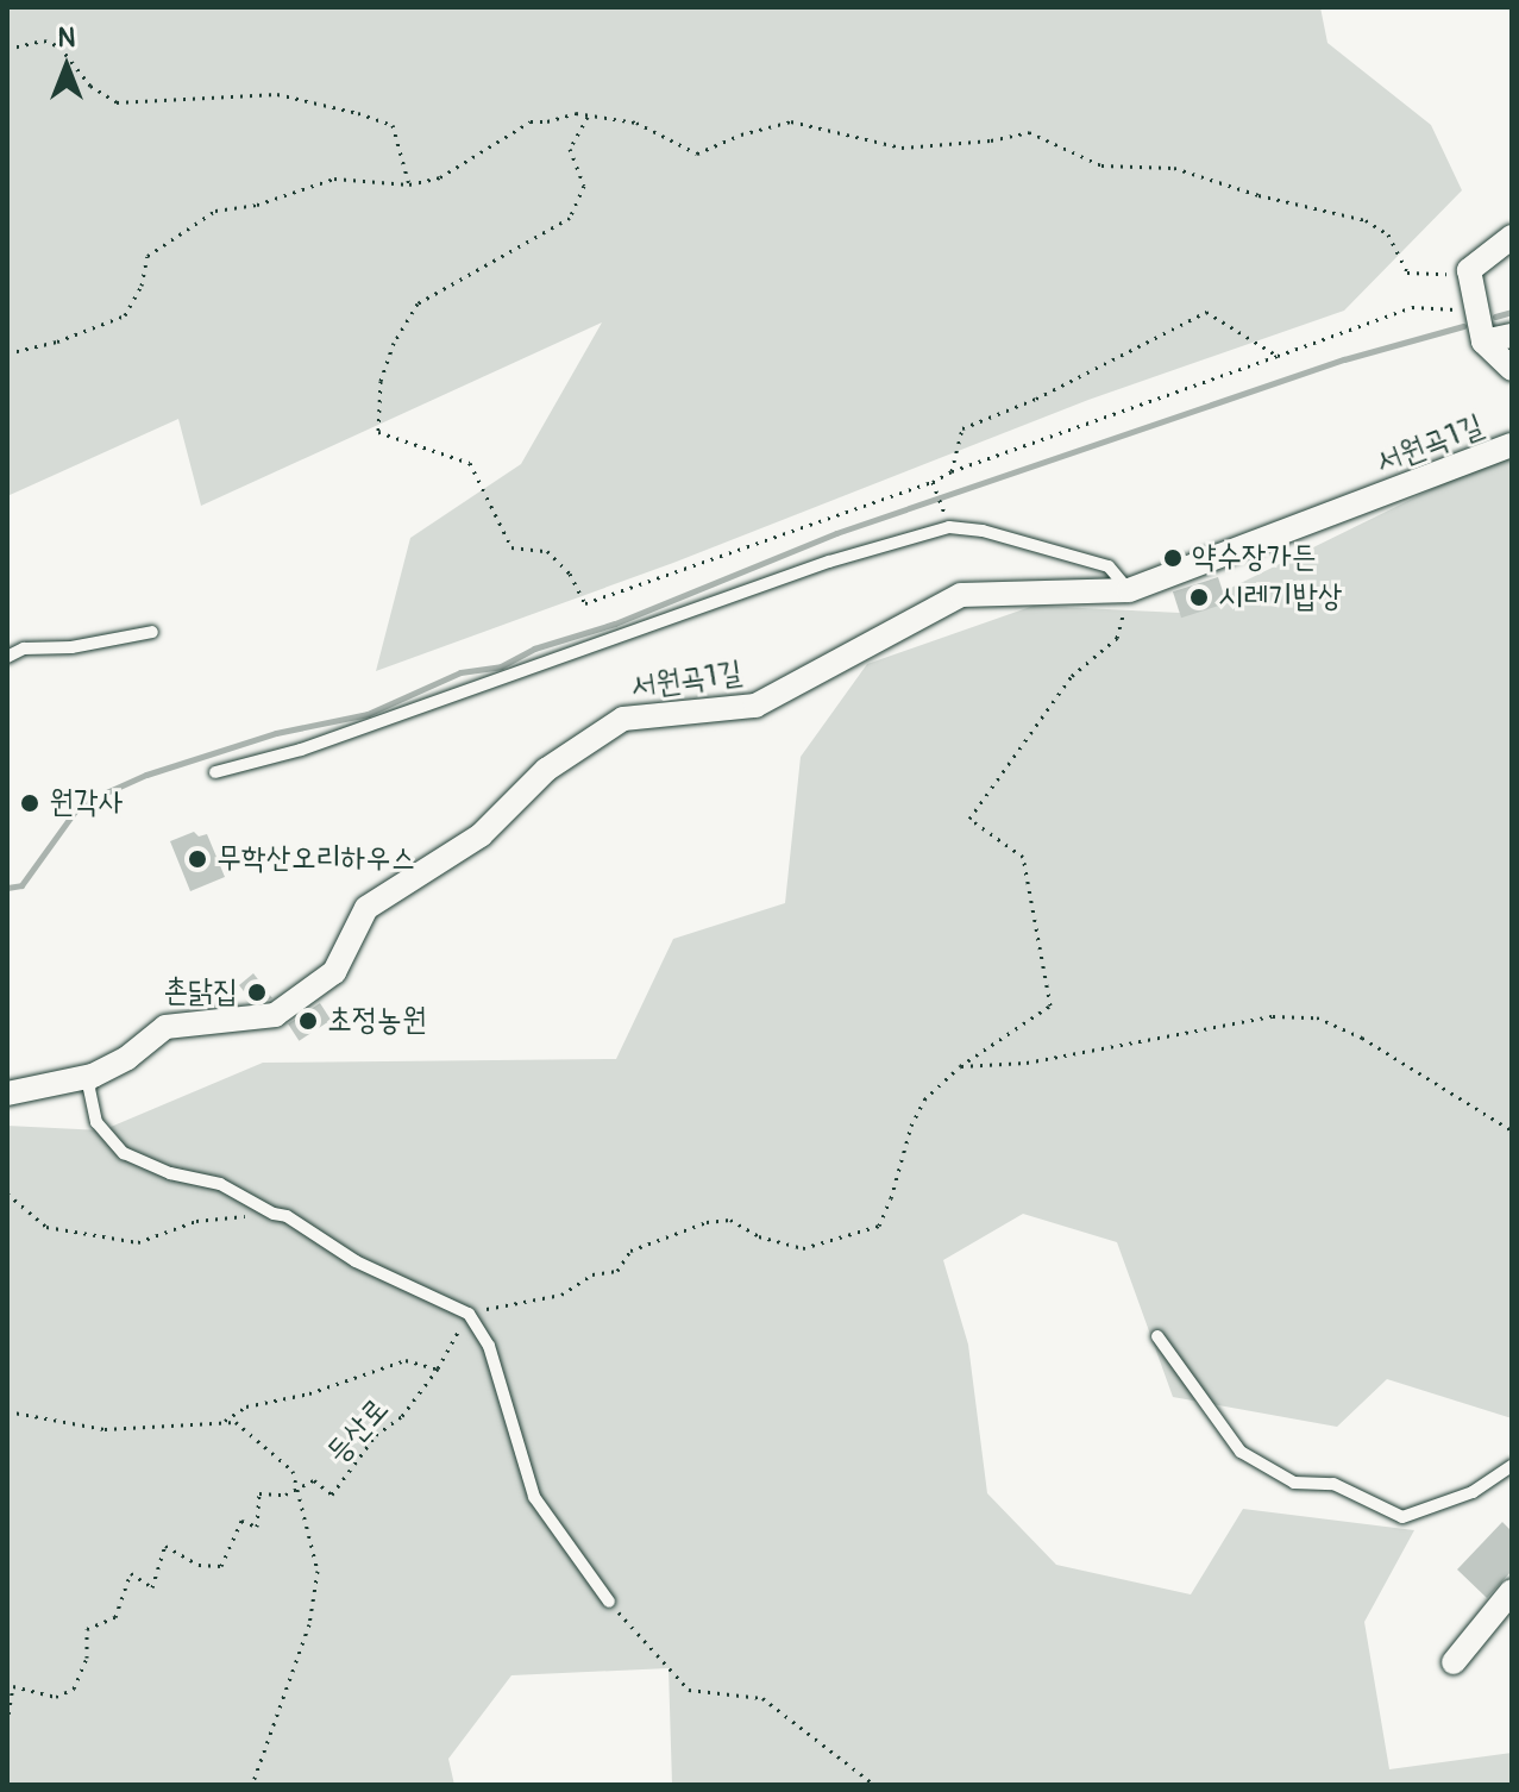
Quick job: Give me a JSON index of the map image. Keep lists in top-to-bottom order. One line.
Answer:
{"streets":{"street":["서원곡1길"],"path":["등산로"]},"places":["약수장가든","시레기밥상","원각사","무학산오리하우스","촌닭집","초정농원"],"north":"top"}
